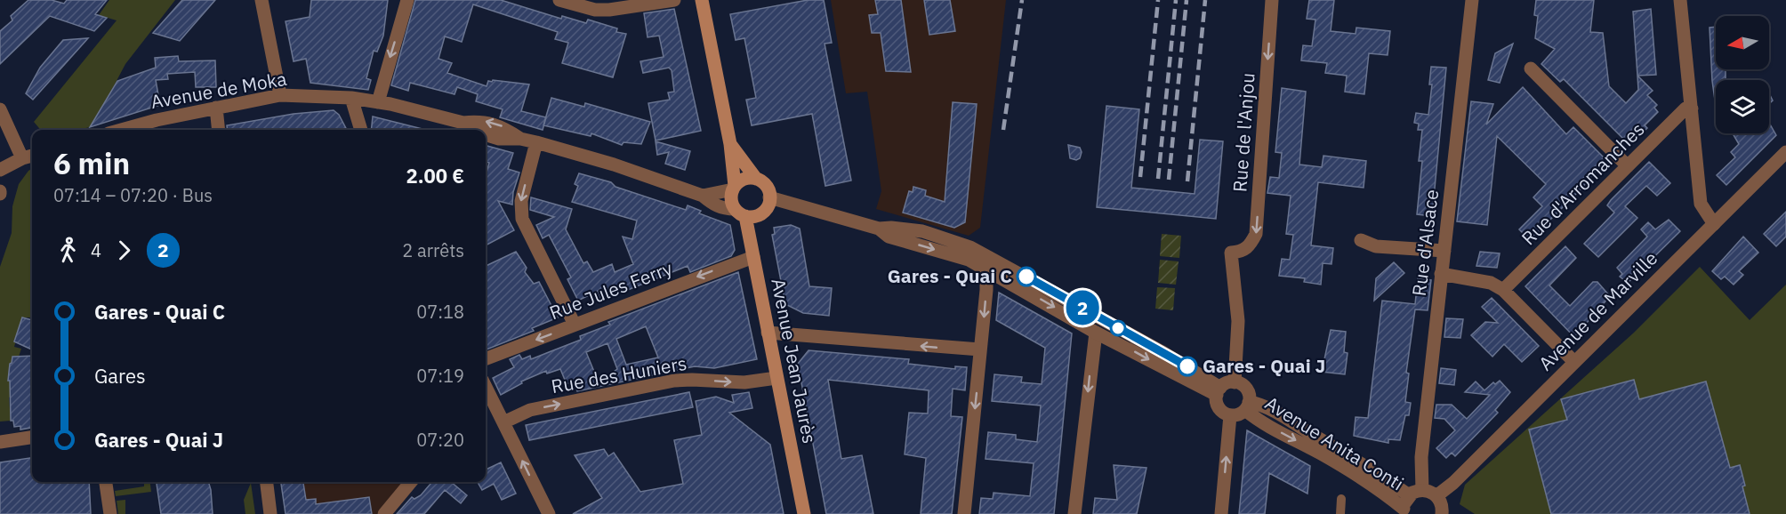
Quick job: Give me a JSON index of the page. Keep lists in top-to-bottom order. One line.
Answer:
{"streets":{"main road":["Avenue Jean Jaurès"],"street":["Avenue de Moka","Rue de l'Anjou","Rue d'Arromanches","Rue d'Alsace","Rue Jules Ferry","Avenue de Marville","Rue des Huniers","Avenue Anita Conti"]},"crossings":[["Avenue de Moka","Avenue Jean Jaurès"],["Rue de l'Anjou","Avenue Anita Conti"],["Rue Jules Ferry","Avenue Jean Jaurès"],["Avenue Jean Jaurès","Rue des Huniers"]],"one_way":["Rue de l'Anjou","Rue Jules Ferry","Rue des Huniers"],"places":["Gares - Quai C","Gares - Quai J"],"lines":["bus line 2"],"north":"left","page":{"on_map":"2","heading":["6 min","07:14 – 07:20 · Bus","2.00 €"],"legs":["4","2","2 arrêts"],"list":[{"name":"Gares - Quai C","value":"07:18"},{"name":"Gares","value":"07:19"},{"name":"Gares - Quai J","value":"07:20"}]}}
